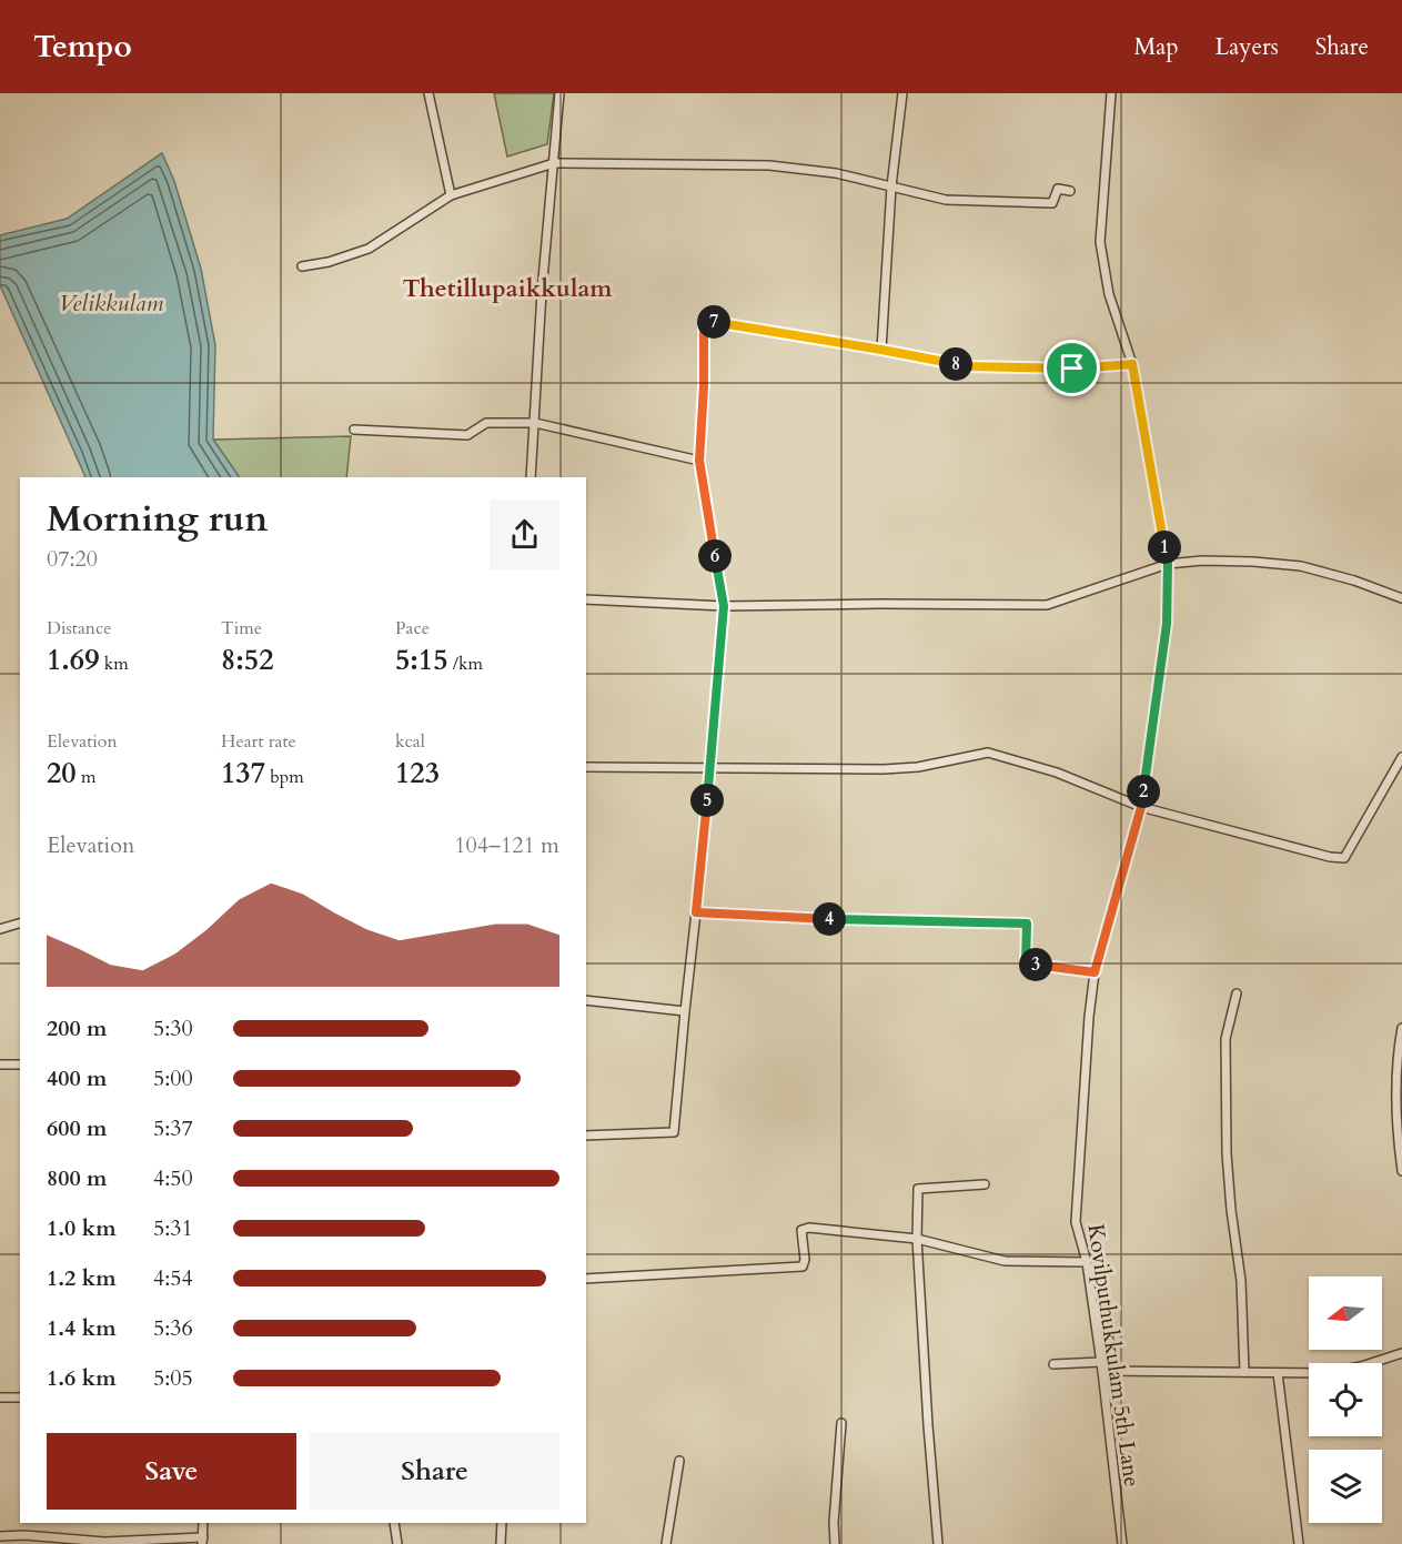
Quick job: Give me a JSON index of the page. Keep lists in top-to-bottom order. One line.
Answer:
{"streets":{"street":["Kovilputhukkulam 5th Lane"]},"districts":["Thetillupaikkulam"],"water":["Velikkulam"],"north":"left","page":{"header":"Tempo","nav":["Map","Layers","Share"],"pins":["7","8","1","6","2","5","4","3"],"heading":["Morning run","07:20"],"stats":[["Distance","1.69 km"],["Time","8:52"],["Pace","5:15 /km"],["Elevation","20 m"],["Heart rate","137 bpm"],["kcal","123"]],"chart":["Elevation","104–121 m"],"list":[{"name":"200 m","note":"5:30"},{"name":"400 m","note":"5:00"},{"name":"600 m","note":"5:37"},{"name":"800 m","note":"4:50"},{"name":"1.0 km","note":"5:31"},{"name":"1.2 km","note":"4:54"},{"name":"1.4 km","note":"5:36"},{"name":"1.6 km","note":"5:05"}],"buttons":["Save","Share"]}}
